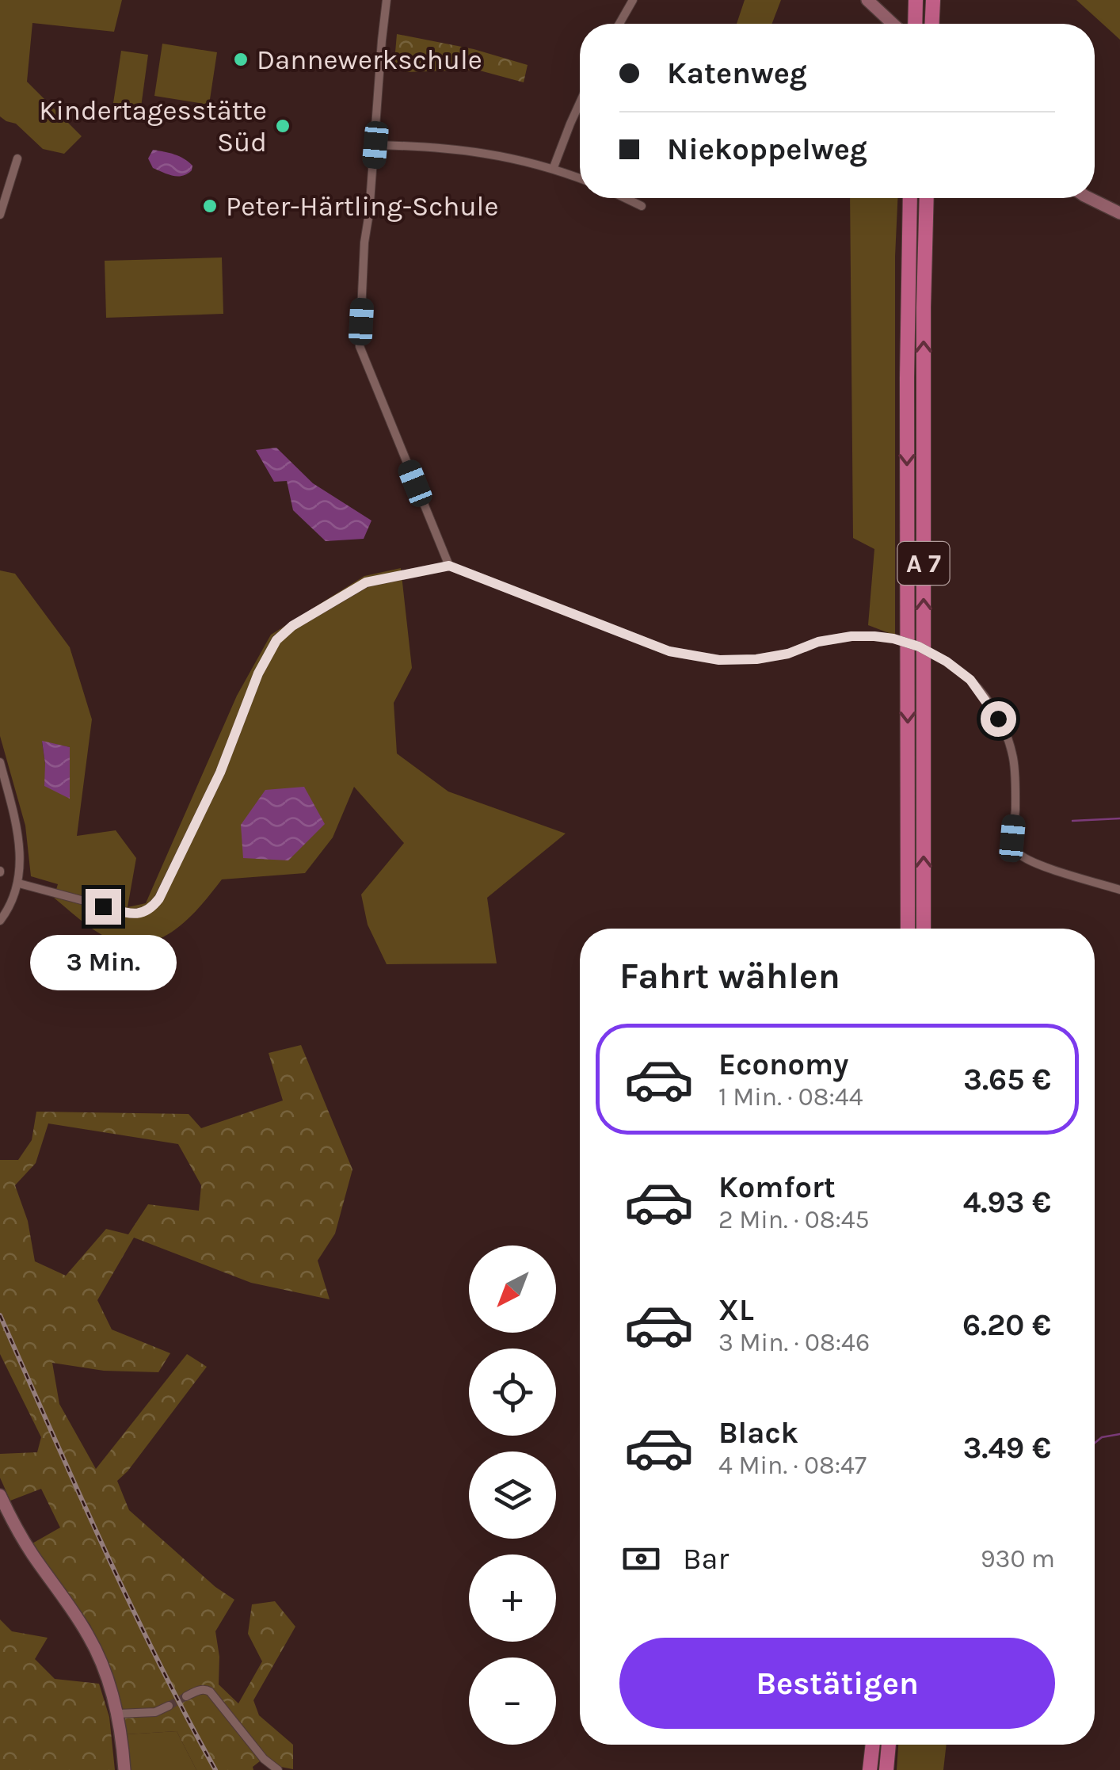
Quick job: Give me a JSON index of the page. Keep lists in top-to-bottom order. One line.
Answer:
{"streets":{"highway":["A 7"]},"places":["Dannewerkschule","Kindertagesstätte Süd","Peter-Härtling-Schule"],"north":"bottom left","page":{"banner":["Katenweg","Niekoppelweg"],"heading":"Fahrt wählen","bubble":"3 Min.","list":[{"name":"Economy","note":"1 Min. · 08:44","value":"3.65 €"},{"name":"Komfort","note":"2 Min. · 08:45","value":"4.93 €"},{"name":"XL","note":"3 Min. · 08:46","value":"6.20 €"},{"name":"Black","note":"4 Min. · 08:47","value":"3.49 €"}],"map_buttons":["+","−"],"pay":["Bar","930 m"],"buttons":"Bestätigen"}}
